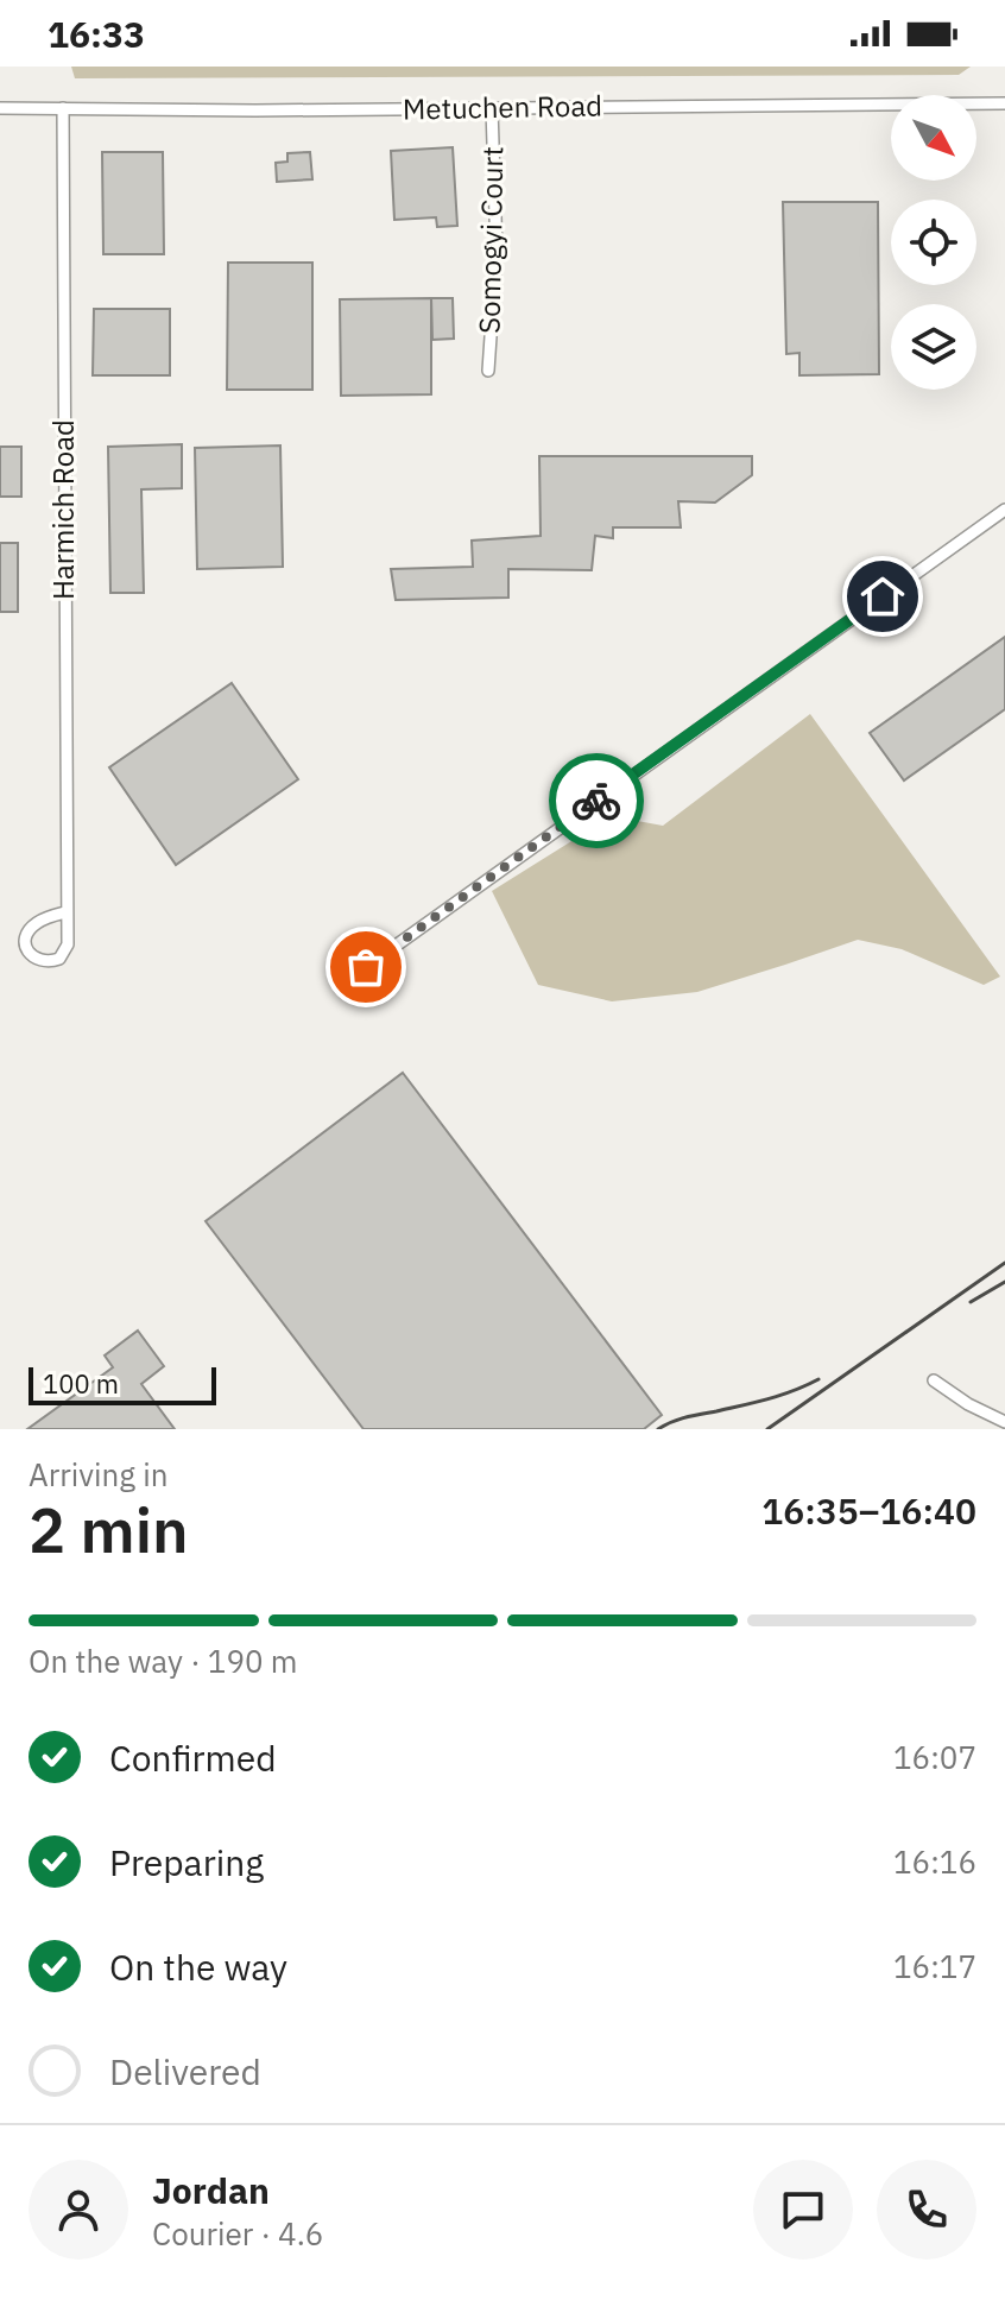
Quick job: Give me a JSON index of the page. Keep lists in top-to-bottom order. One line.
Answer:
{"streets":{"street":["Metuchen Road","Somogyi Court","Harmich Road"]},"crossings":[["Metuchen Road","Somogyi Court"],["Metuchen Road","Harmich Road"]],"scale_bar":"100 m","north":"bottom right","page":{"status":"16:33","scale":"100 m","heading":["2 min","Arriving in","16:35–16:40"],"panel":["Jordan","Courier · 4.6"],"bar":"On the way · 190 m","list":[["Confirmed","16:07"],["Preparing","16:16"],["On the way","16:17"],"Delivered"]}}
